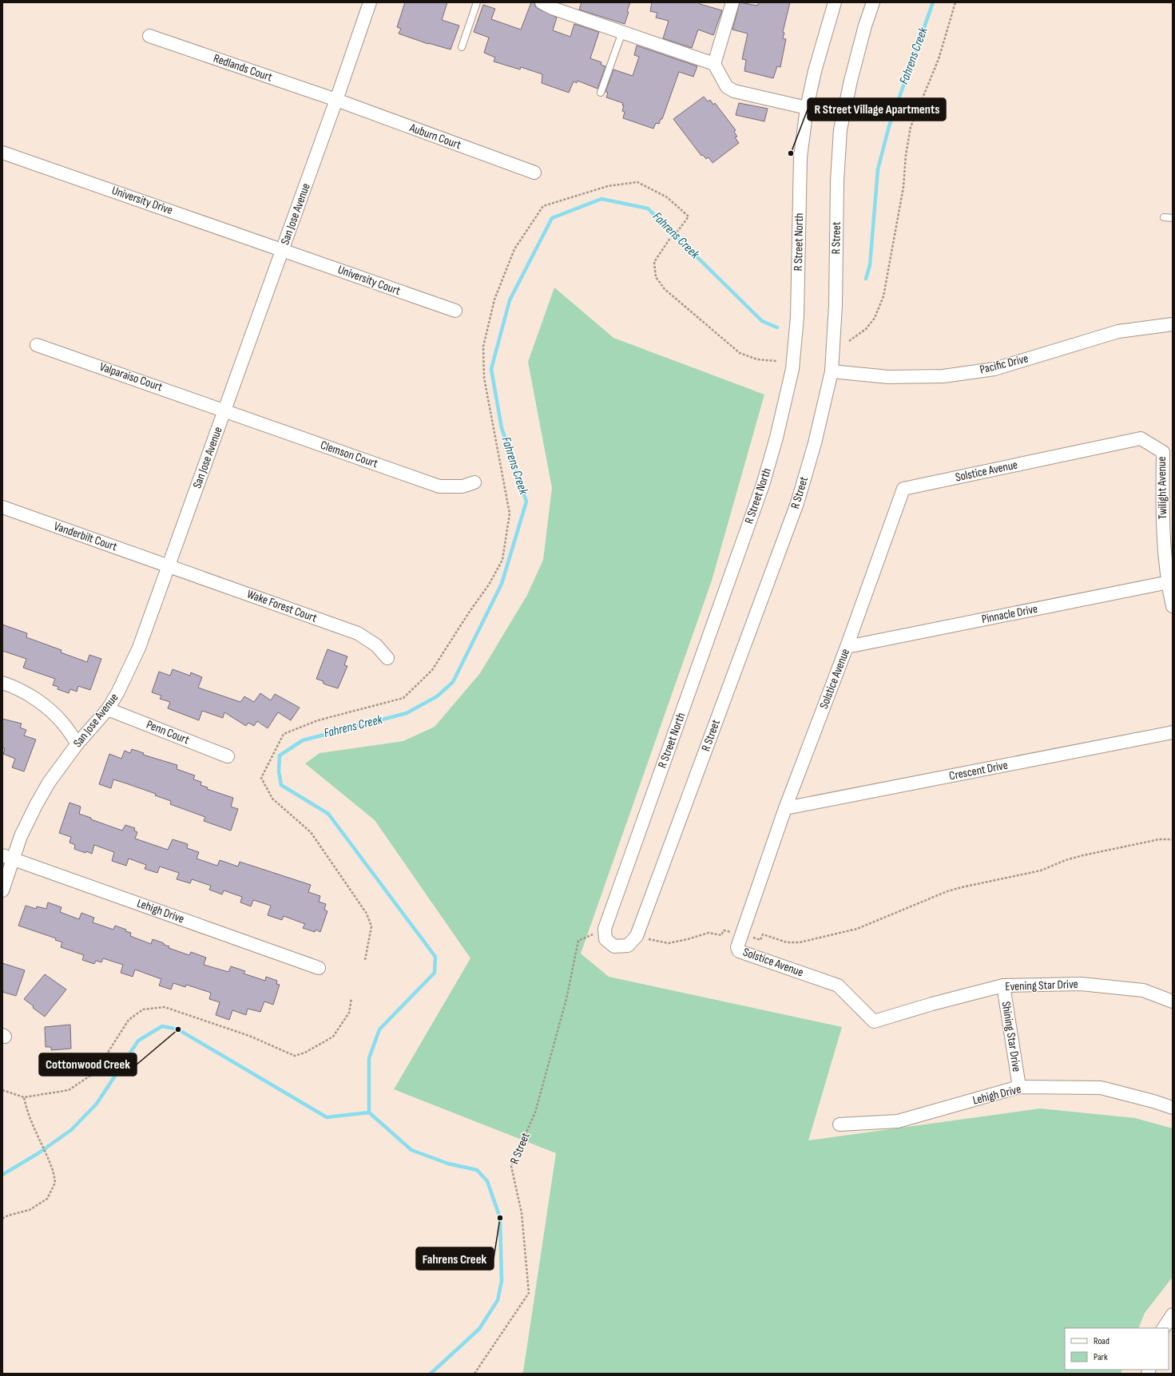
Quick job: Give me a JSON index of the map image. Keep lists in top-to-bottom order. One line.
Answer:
{"streets":{"street":["Redlands Court","Auburn Court","University Drive","San Jose Avenue","R Street","R Street North","University Court","Pacific Drive","Valparaiso Court","Clemson Court","Solstice Avenue","Twilight Avenue","Vanderbilt Court","Wake Forest Court","Pinnacle Drive","Penn Court","Crescent Drive","Lehigh Drive","Evening Star Drive","Shining Star Drive"]},"crossings":[["Redlands Court","Auburn Court"],["Redlands Court","San Jose Avenue"],["Auburn Court","San Jose Avenue"],["University Drive","San Jose Avenue"],["University Drive","University Court"],["San Jose Avenue","University Court"],["San Jose Avenue","Valparaiso Court"],["San Jose Avenue","Clemson Court"],["San Jose Avenue","Vanderbilt Court"],["San Jose Avenue","Wake Forest Court"],["San Jose Avenue","Penn Court"],["San Jose Avenue","Lehigh Drive"],["R Street","R Street North"],["R Street","Pacific Drive"],["Valparaiso Court","Clemson Court"],["Solstice Avenue","Twilight Avenue"],["Solstice Avenue","Pinnacle Drive"],["Solstice Avenue","Crescent Drive"],["Solstice Avenue","Evening Star Drive"],["Twilight Avenue","Pinnacle Drive"],["Vanderbilt Court","Wake Forest Court"],["Lehigh Drive","Shining Star Drive"],["Evening Star Drive","Shining Star Drive"]],"water":["Fahrens Creek"],"places":["R Street Village Apartments","Cottonwood Creek","Fahrens Creek"],"legend":["Road","Park"]}
